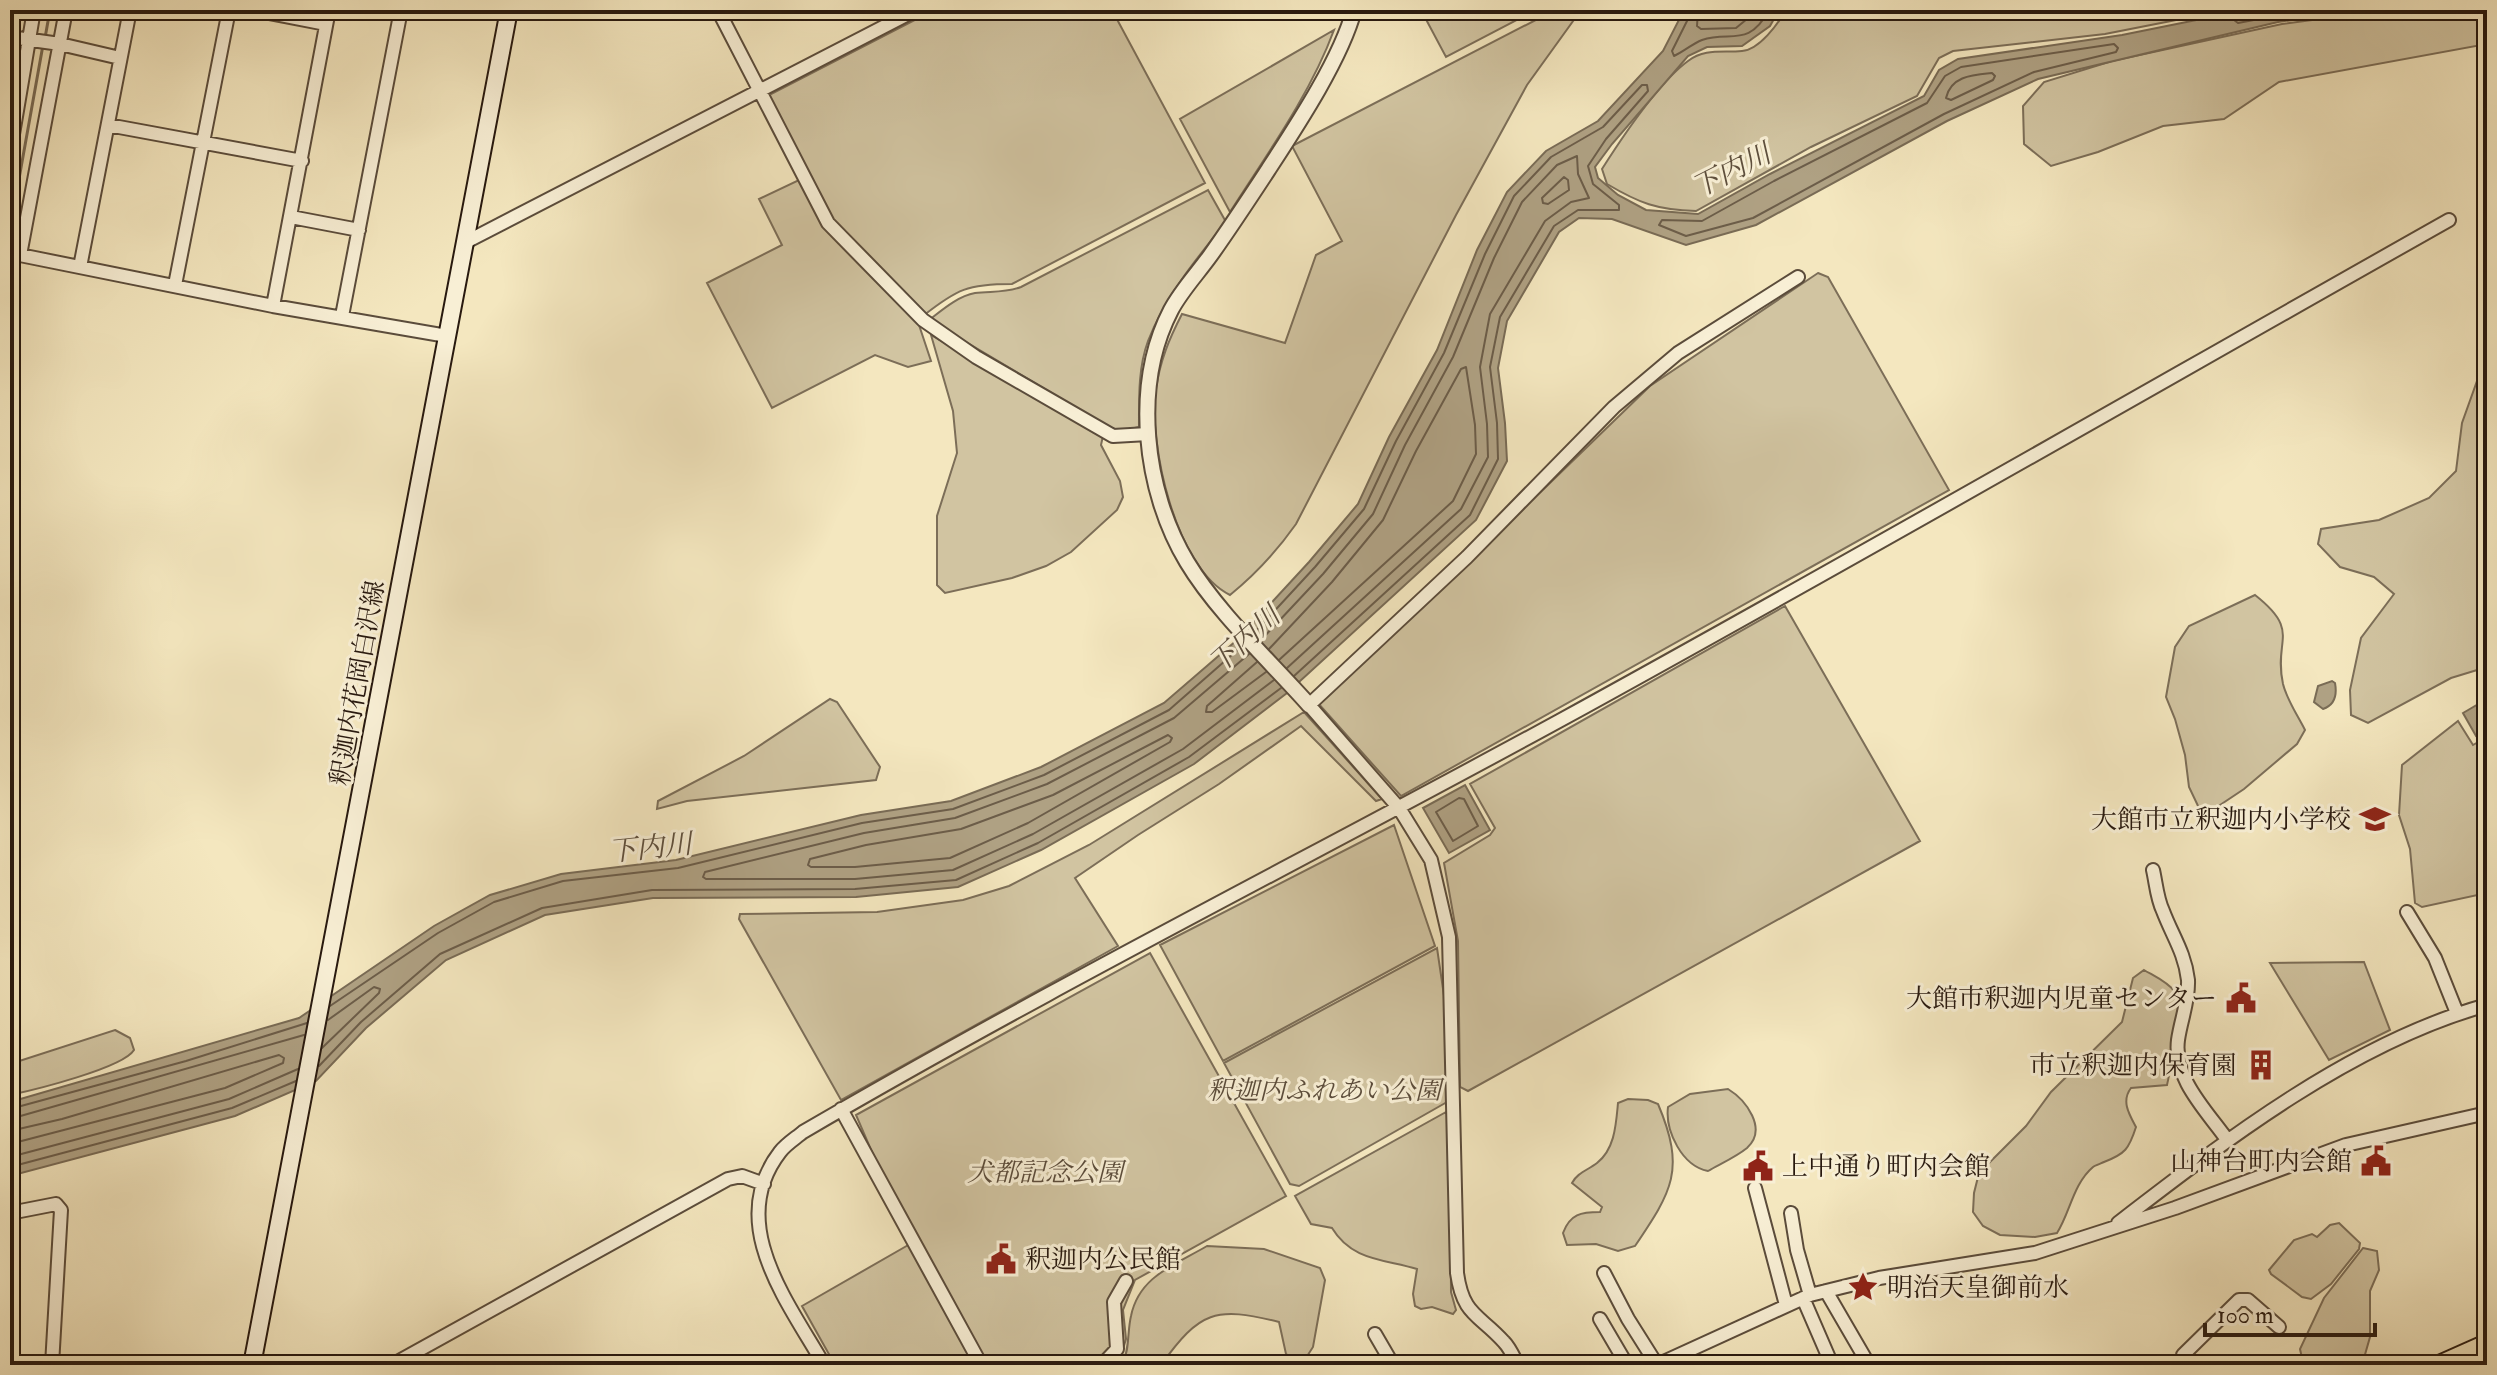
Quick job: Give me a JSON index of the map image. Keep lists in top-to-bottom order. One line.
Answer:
{"streets":{"main road":["釈迦内花岡白沢線"]},"water":["下内川"],"parks":["釈迦内ふれあい公園","犬都記念公園"],"places":{"school or university":["大館市立釈迦内小学校"],"public building":["大館市釈迦内児童センター","山神台町内会館","上中通り町内会館","釈迦内公民館"],"building":["市立釈迦内保育園"],"place":["明治天皇御前水"]},"scale_bar":"100 m"}
